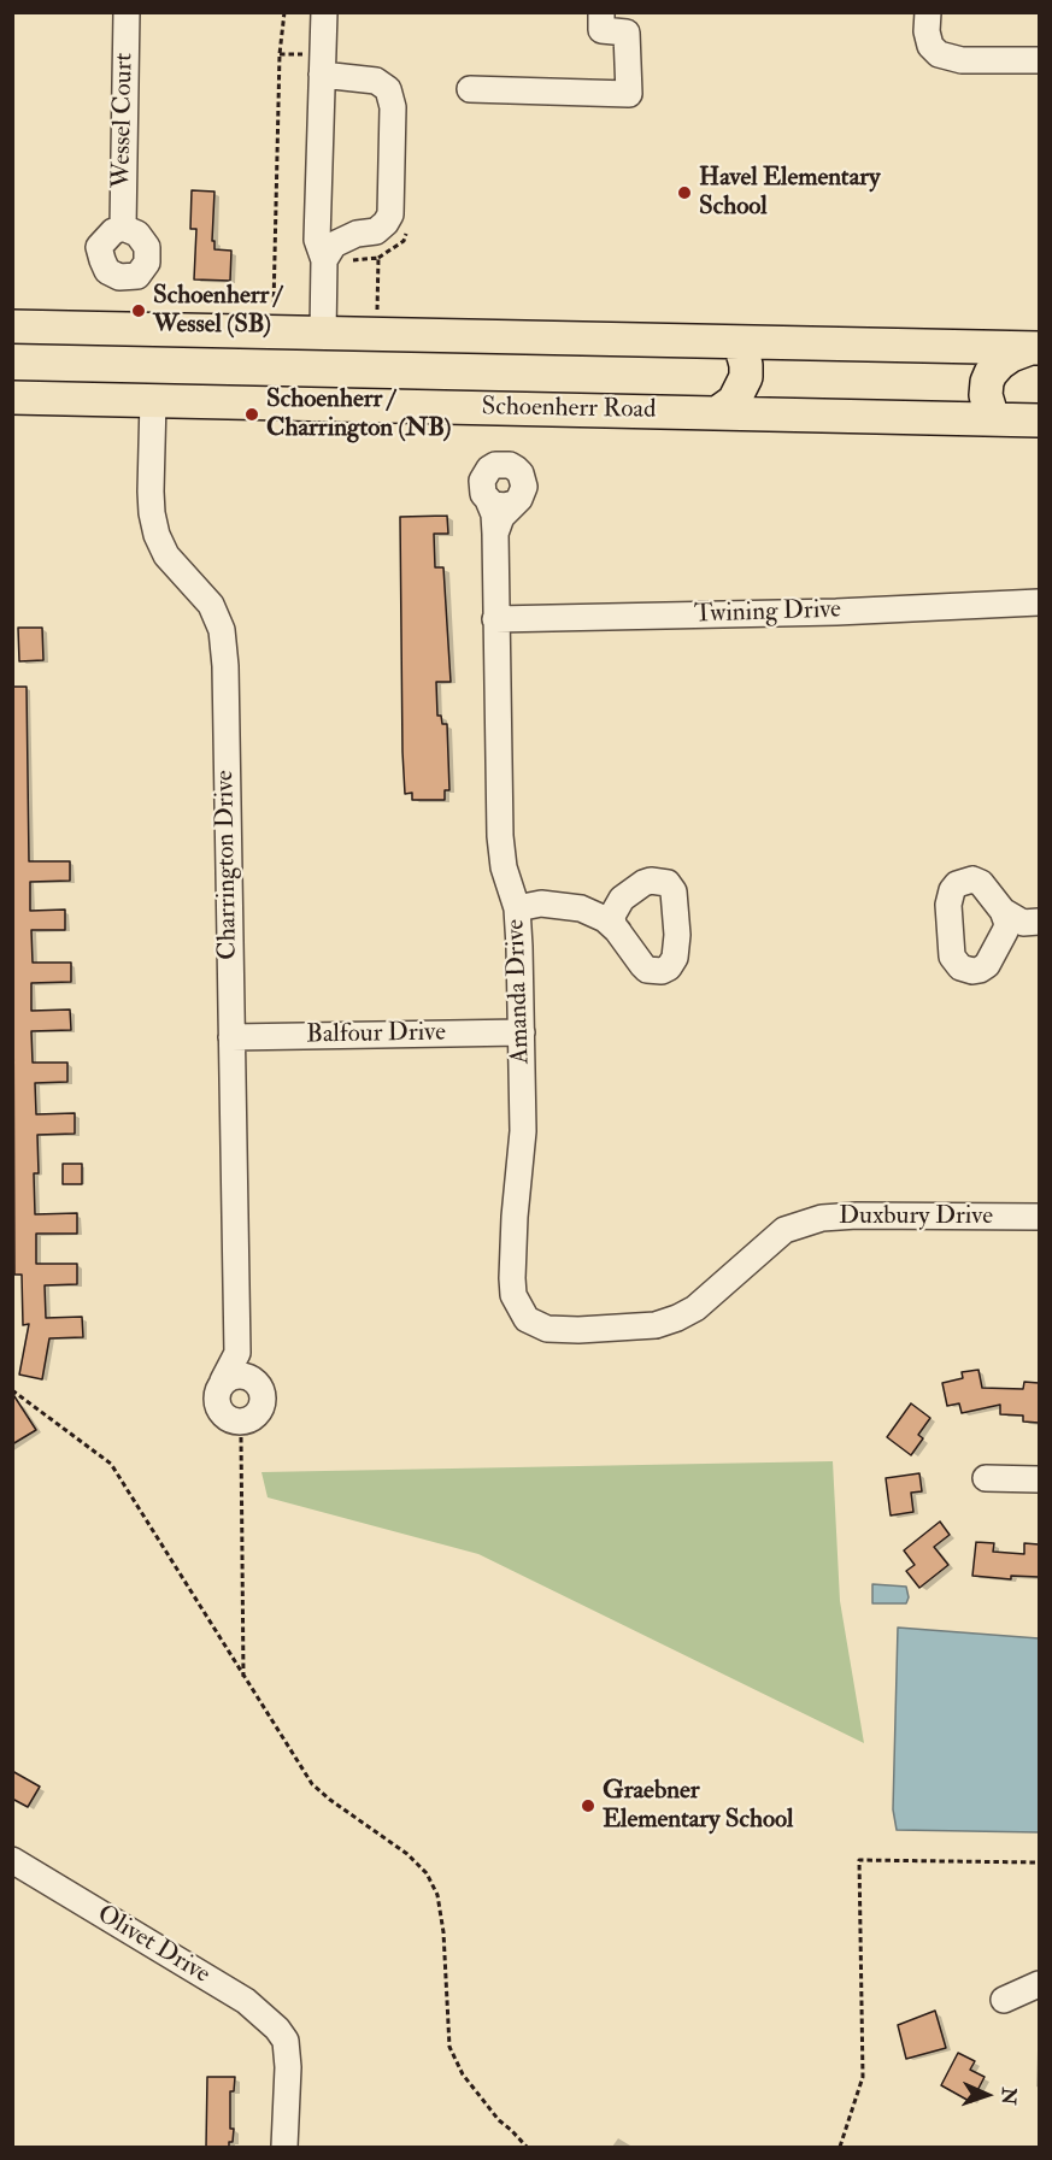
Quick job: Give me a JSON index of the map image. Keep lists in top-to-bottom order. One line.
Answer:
{"streets":{"main road":["Schoenherr Road"],"street":["Wessel Court","Twining Drive","Charrington Drive","Amanda Drive","Balfour Drive","Duxbury Drive","Olivet Drive"]},"crossings":[["Schoenherr Road","Charrington Drive"],["Twining Drive","Amanda Drive"],["Charrington Drive","Balfour Drive"],["Amanda Drive","Balfour Drive"],["Amanda Drive","Duxbury Drive"]],"places":["Havel Elementary School","Schoenherr / Wessel (SB)","Schoenherr / Charrington (NB)","Graebner Elementary School"],"north":"right"}
